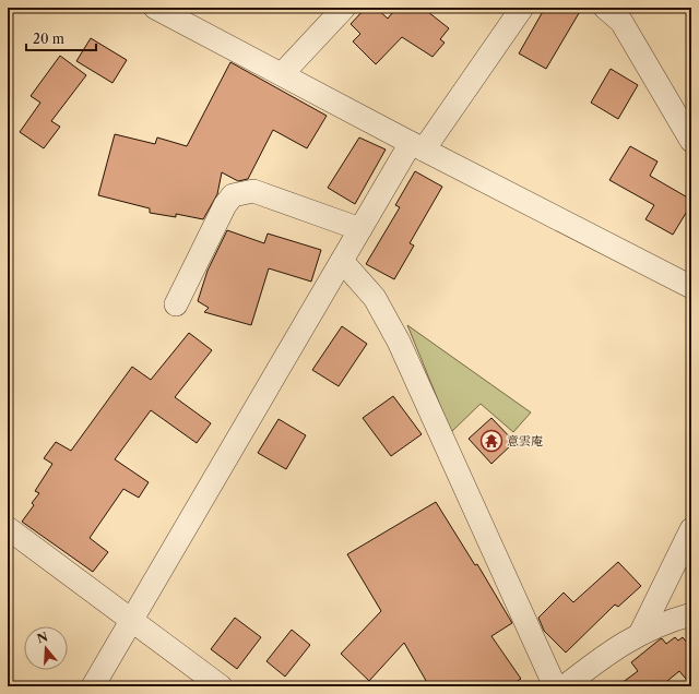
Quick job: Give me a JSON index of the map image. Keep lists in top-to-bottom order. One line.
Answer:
{"places":{"temple":["意雲庵"]},"scale_bar":"20 m","north":"top"}
